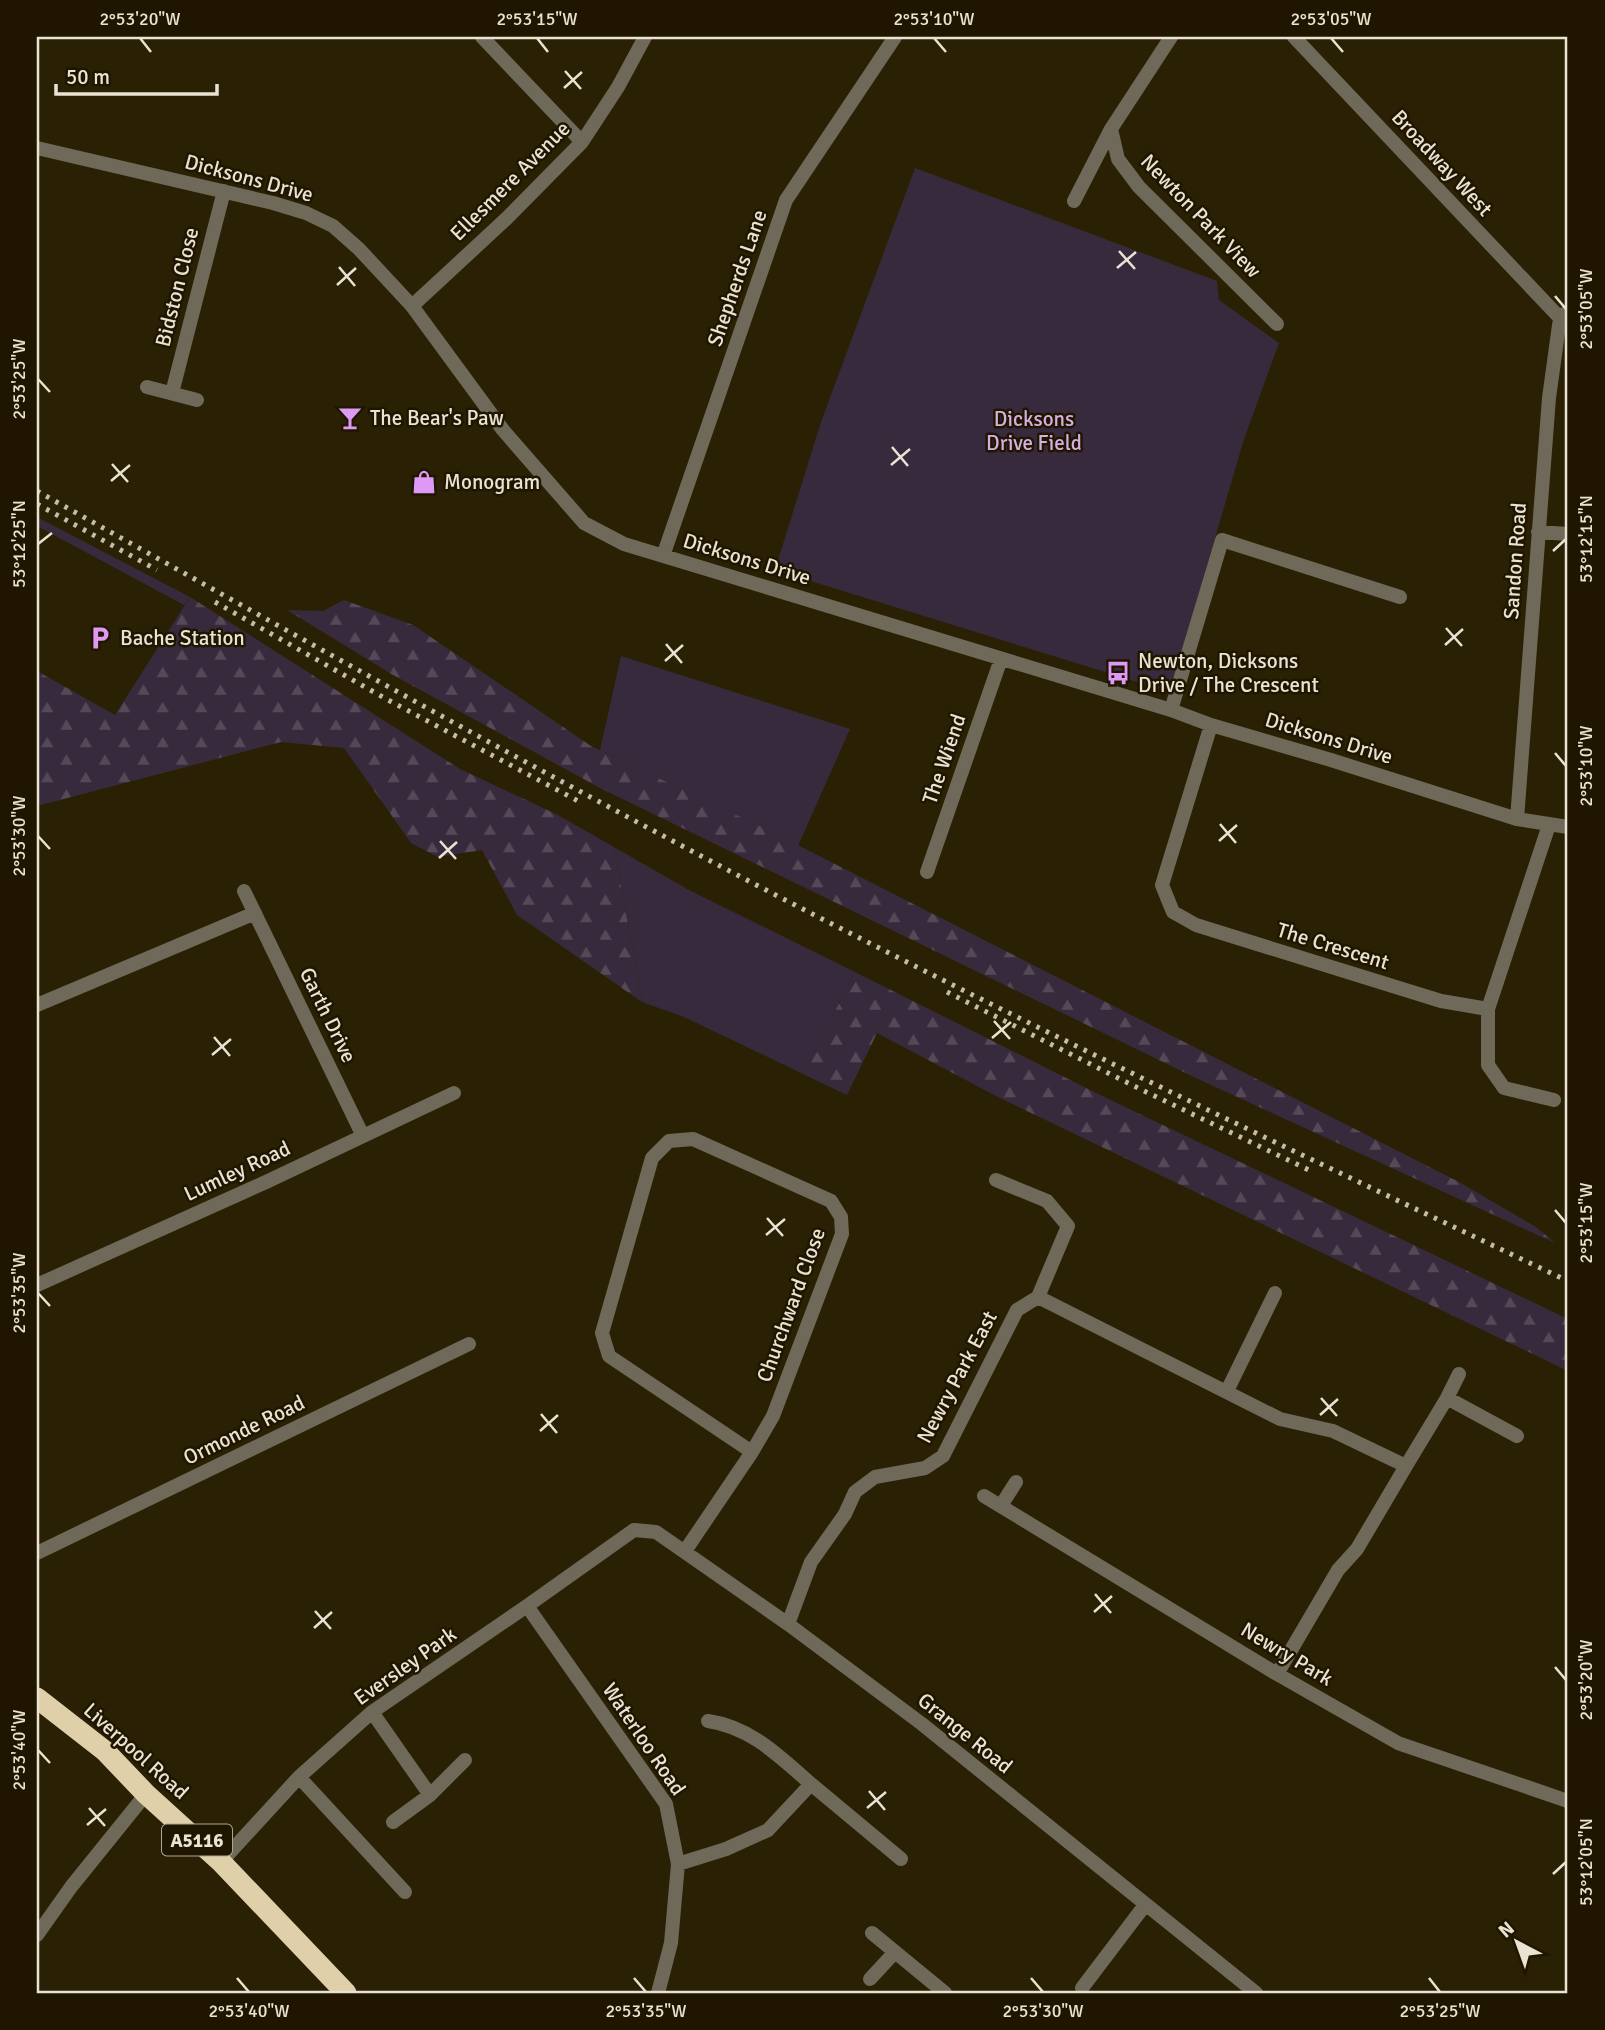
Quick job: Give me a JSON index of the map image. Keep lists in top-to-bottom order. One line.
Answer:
{"streets":{"highway":["Liverpool Road","A5116"],"street":["Broadway West","Dicksons Drive","Ellesmere Avenue","Newton Park View","Shepherds Lane","Bidston Close","Sandon Road","The Wiend","The Crescent","Garth Drive","Lumley Road","Churchward Close","Newry Park East","Ormonde Road","Newry Park","Eversley Park","Grange Road","Waterloo Road"]},"crossings":[["Broadway West","Sandon Road"],["Dicksons Drive","Ellesmere Avenue"],["Dicksons Drive","Shepherds Lane"],["Dicksons Drive","Bidston Close"],["Dicksons Drive","Sandon Road"],["Dicksons Drive","The Wiend"],["Dicksons Drive","The Crescent"],["Garth Drive","Lumley Road"],["Churchward Close","Grange Road"],["Newry Park East","Grange Road"],["Eversley Park","Grange Road"],["Eversley Park","Waterloo Road"],["Eversley Park","Liverpool Road"]],"parks":["Dicksons Drive Field"],"places":{"bar":["The Bear's Paw"],"shop":["Monogram"],"parking":["Bache Station"],"bus stop":["Newton, Dicksons Drive / The Crescent"]},"scale_bar":"50 m","north":"top left","coordinates":["2°53'20\"W","2°53'15\"W","2°53'10\"W","2°53'05\"W","2°53'25\"W","53°12'15\"N","53°12'25\"N","2°53'30\"W","2°53'35\"W","2°53'40\"W","53°12'05\"N"]}
